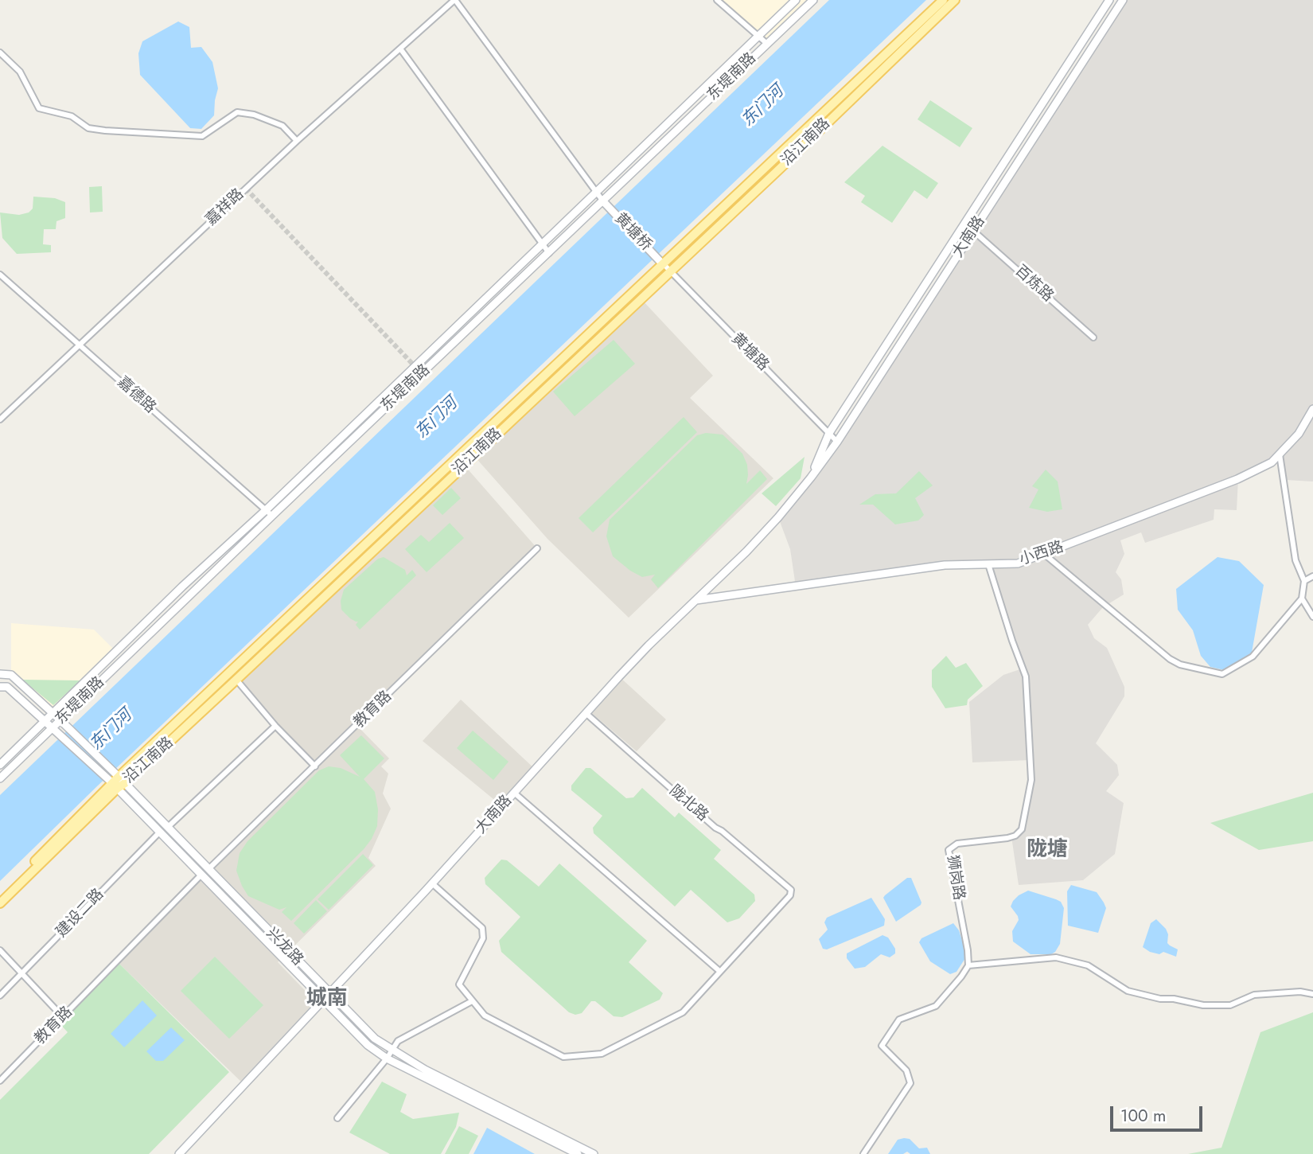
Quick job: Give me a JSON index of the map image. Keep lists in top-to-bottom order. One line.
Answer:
{"streets":{"main road":["东堤南路","沿江南路","黄塘桥","大南路","小西路","兴龙路"],"street":["嘉祥路","百炼路","黄塘路","嘉德路","教育路","陇北路","狮岗路","建设二路"]},"crossings":[["东堤南路","黄塘桥"],["东堤南路","嘉德路"],["沿江南路","黄塘桥"],["沿江南路","黄塘路"],["沿江南路","兴龙路"],["嘉祥路","嘉德路"],["黄塘桥","黄塘路"],["大南路","百炼路"],["大南路","黄塘路"],["大南路","小西路"],["大南路","陇北路"],["大南路","兴龙路"],["小西路","狮岗路"],["教育路","兴龙路"],["建设二路","兴龙路"]],"districts":["陇塘","城南"],"water":["东门河"],"scale_bar":"100 m"}
